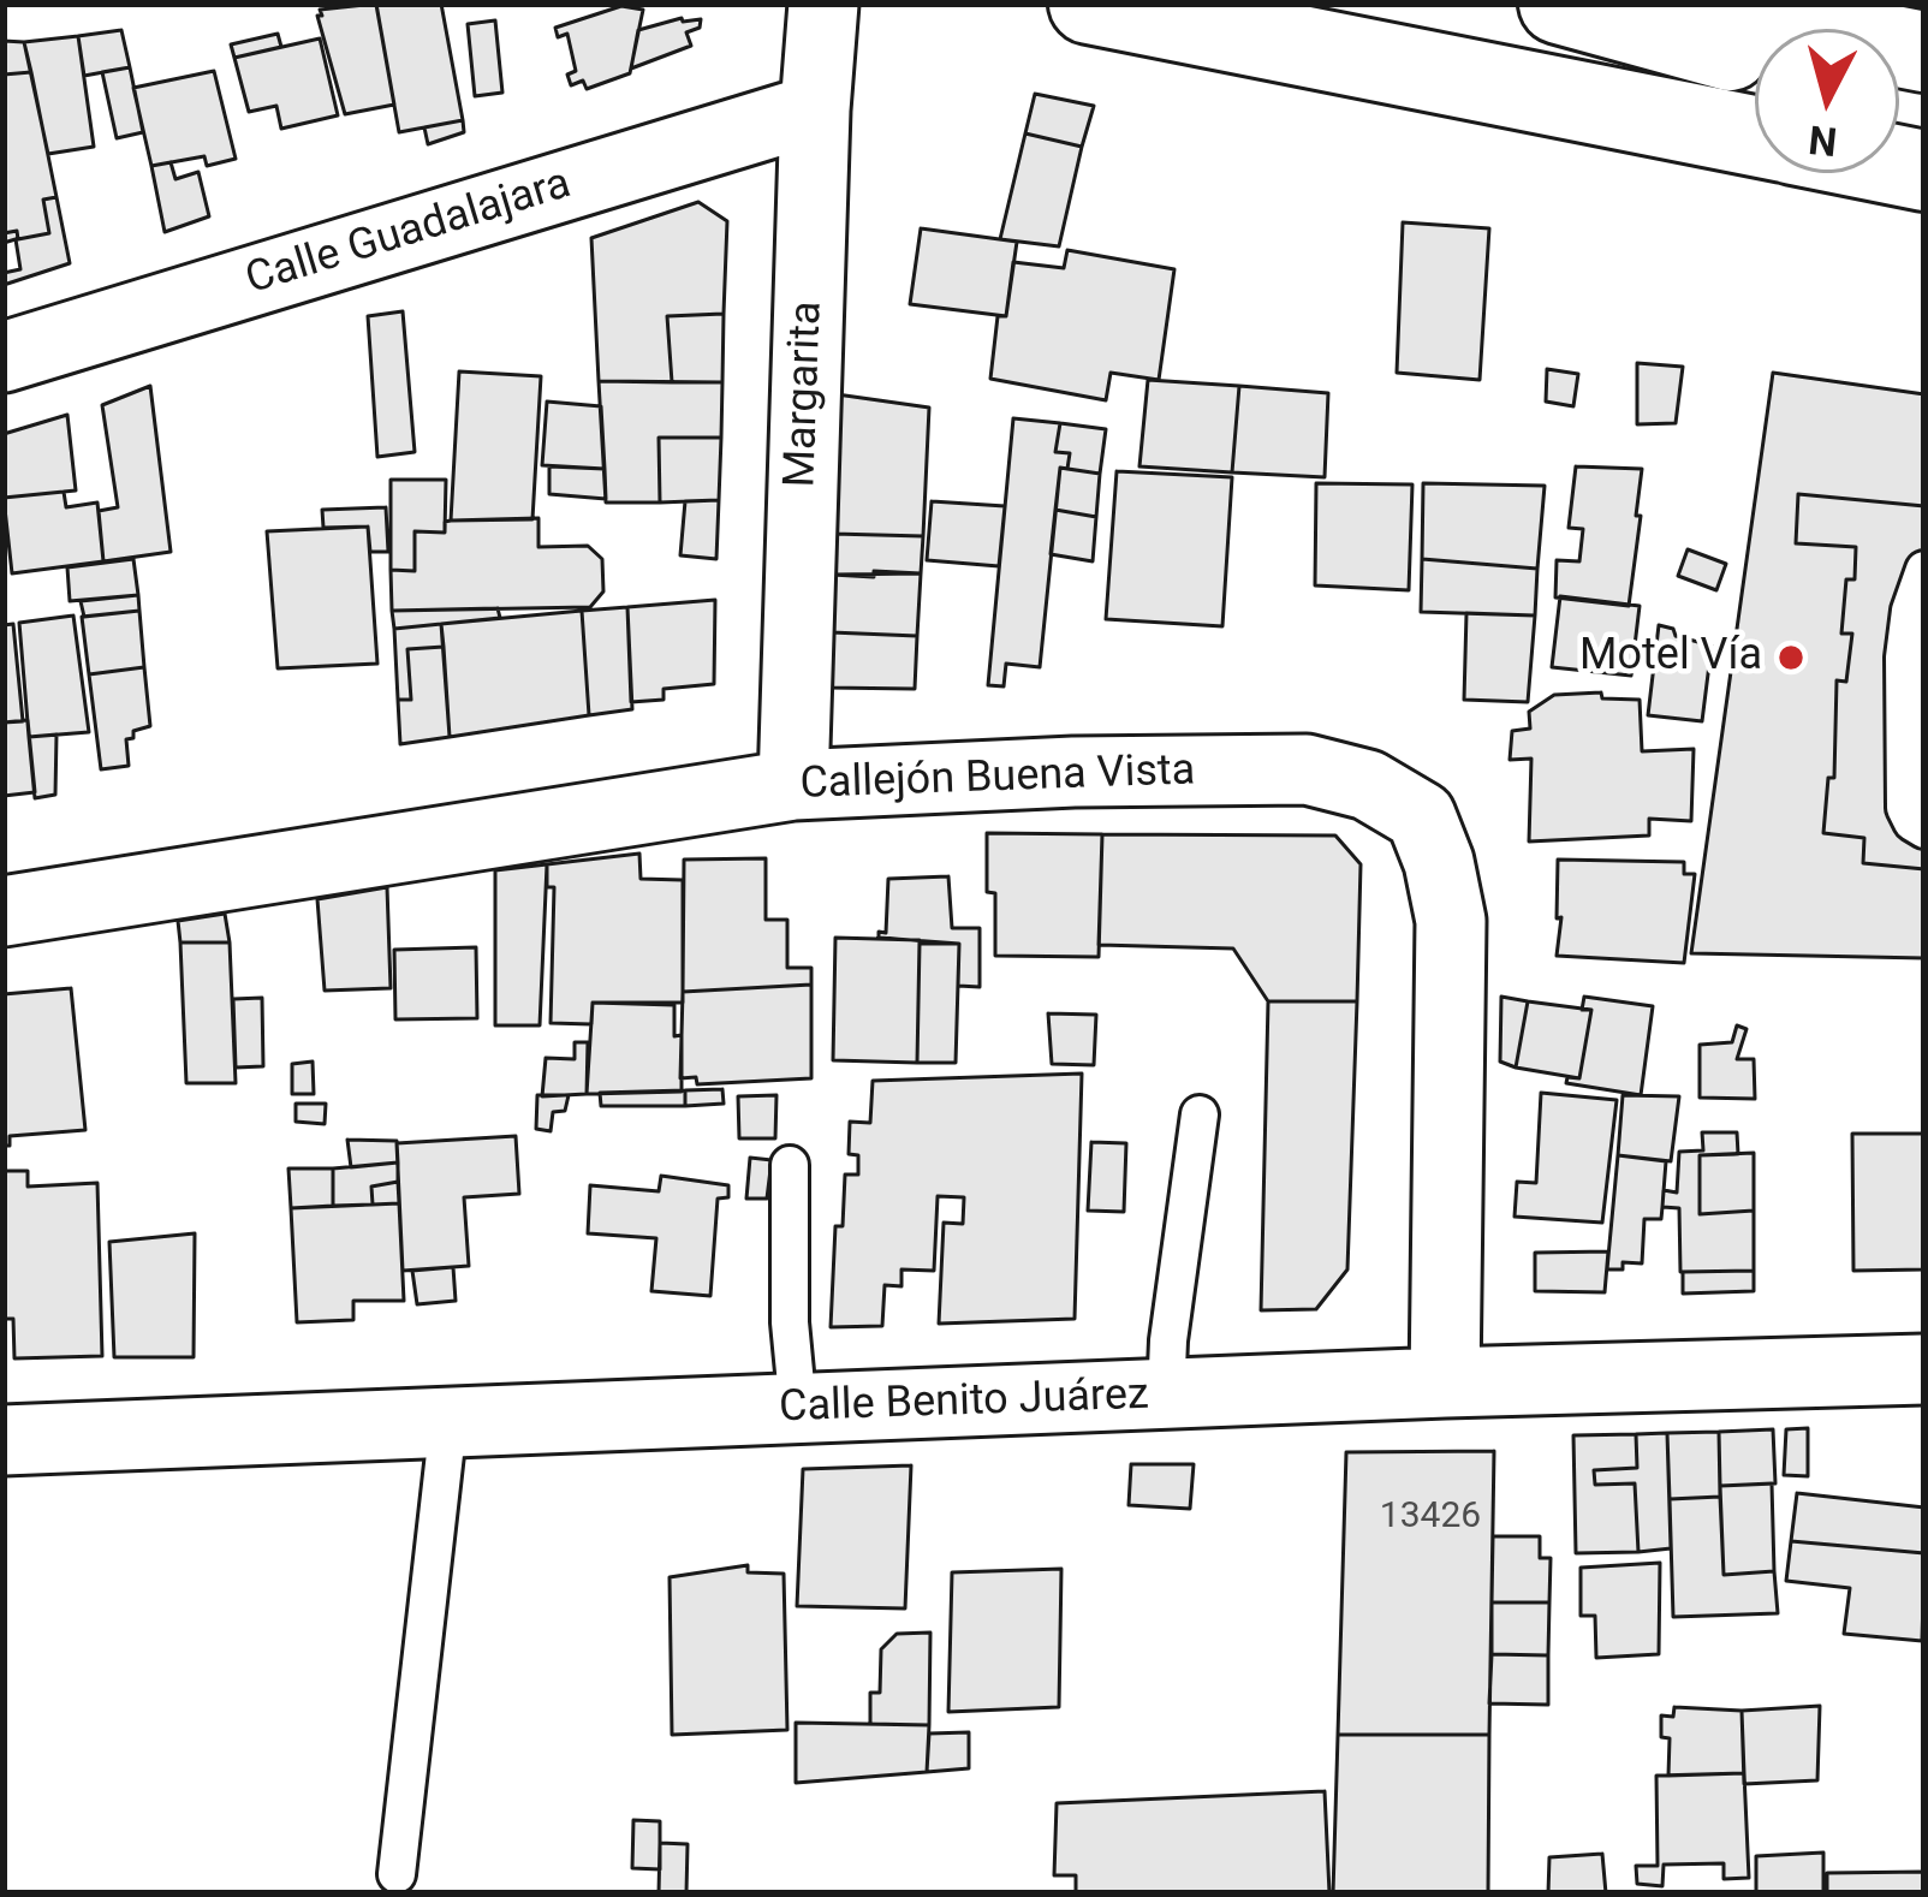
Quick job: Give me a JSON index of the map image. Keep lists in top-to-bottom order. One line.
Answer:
{"streets":{"street":["Calle Guadalajara","Margarita","Callejón Buena Vista","Calle Benito Juárez"]},"crossings":[["Calle Guadalajara","Margarita"],["Margarita","Callejón Buena Vista"],["Callejón Buena Vista","Calle Benito Juárez"]],"places":["Motel Vía"],"house_numbers":["13426"],"north":"bottom"}
